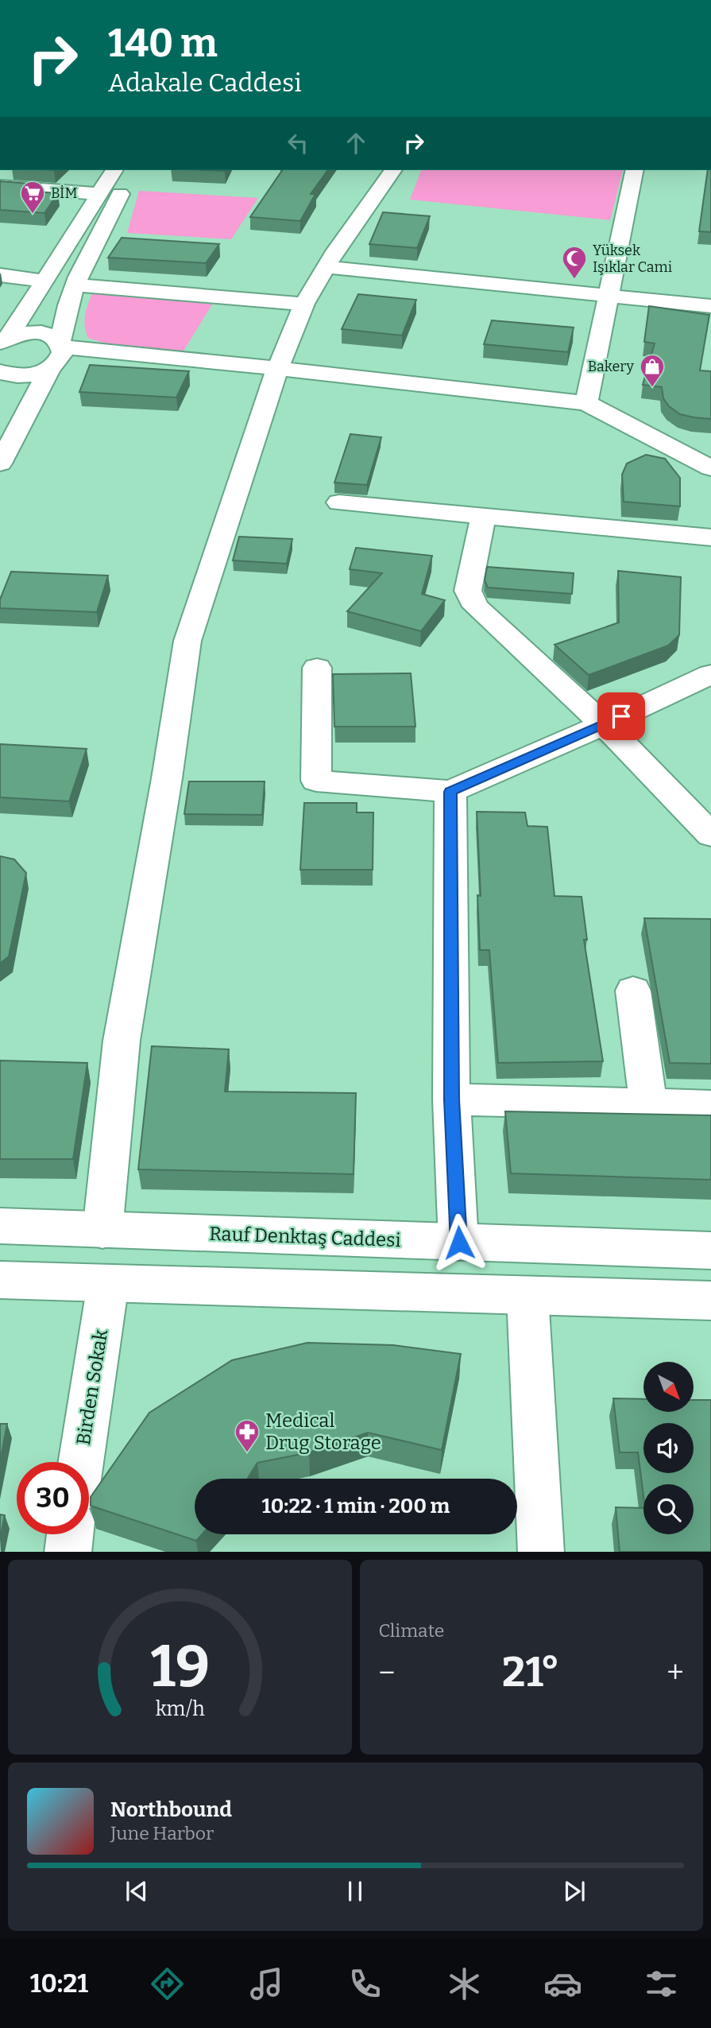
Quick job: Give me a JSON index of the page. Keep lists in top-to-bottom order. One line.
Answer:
{"streets":{"street":["Rauf Denktaş Caddesi","Birden Sokak"]},"places":{"supermarket":["BİM"],"mosque":["Yüksek Işıklar Cami"],"shop":["Bakery"],"pharmacy":["Medical Drug Storage"]},"north":"bottom right","page":{"turn":["140 m","Adakale Caddesi"],"limit":"30","trip":"10:22 · 1 min · 200 m","tile":"Climate","heat":["−","21°","+"],"song":["Northbound","June Harbor"],"tabs":"10:21","gauge":["19","km/h"]}}
